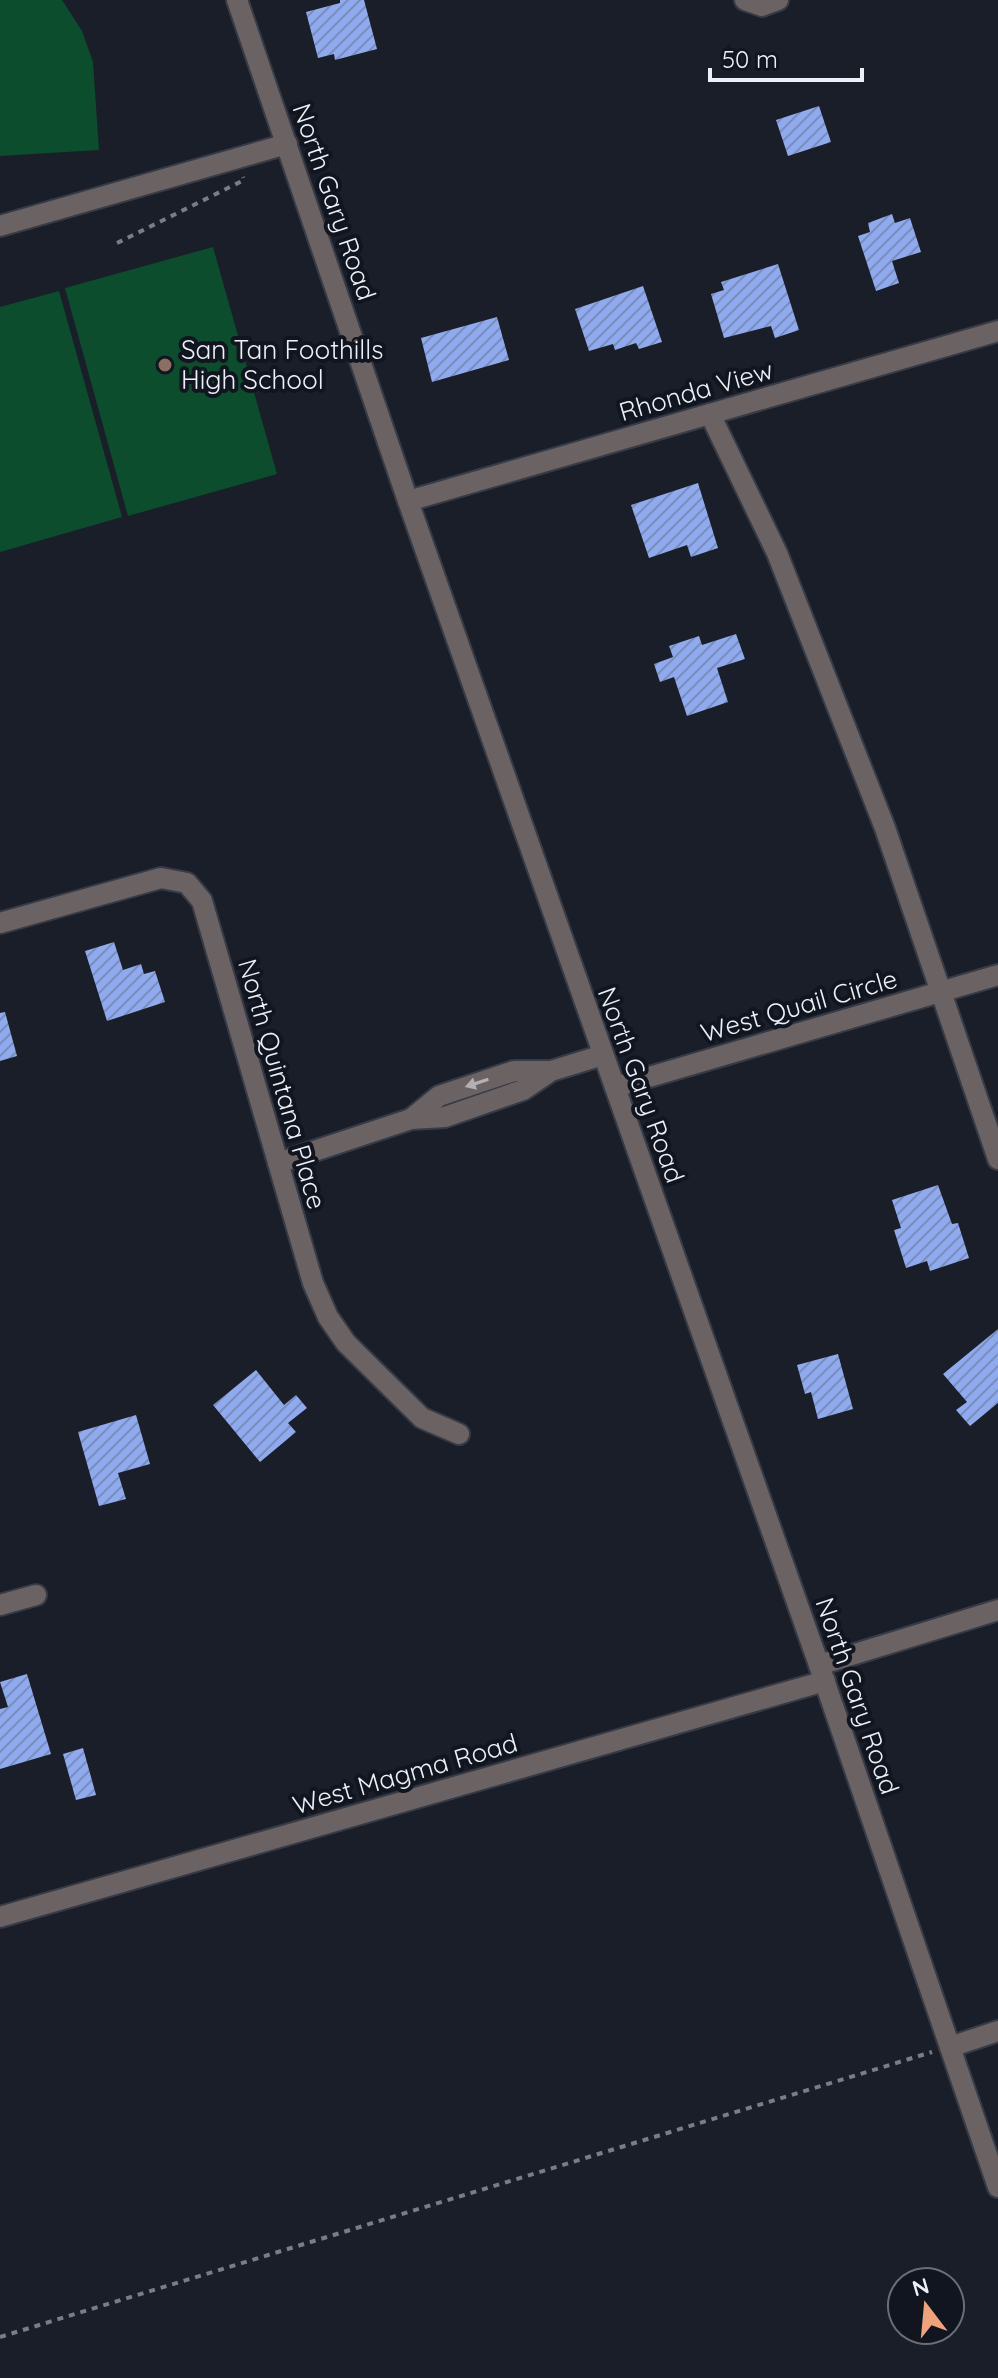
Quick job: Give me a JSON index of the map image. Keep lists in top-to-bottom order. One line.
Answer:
{"streets":{"street":["North Gary Road","Rhonda View","West Quail Circle","North Quintana Place","West Magma Road"]},"crossings":[["North Gary Road","Rhonda View"],["North Gary Road","West Quail Circle"],["North Gary Road","West Magma Road"]],"places":["San Tan Foothills High School"],"scale_bar":"50 m","north":"top"}
